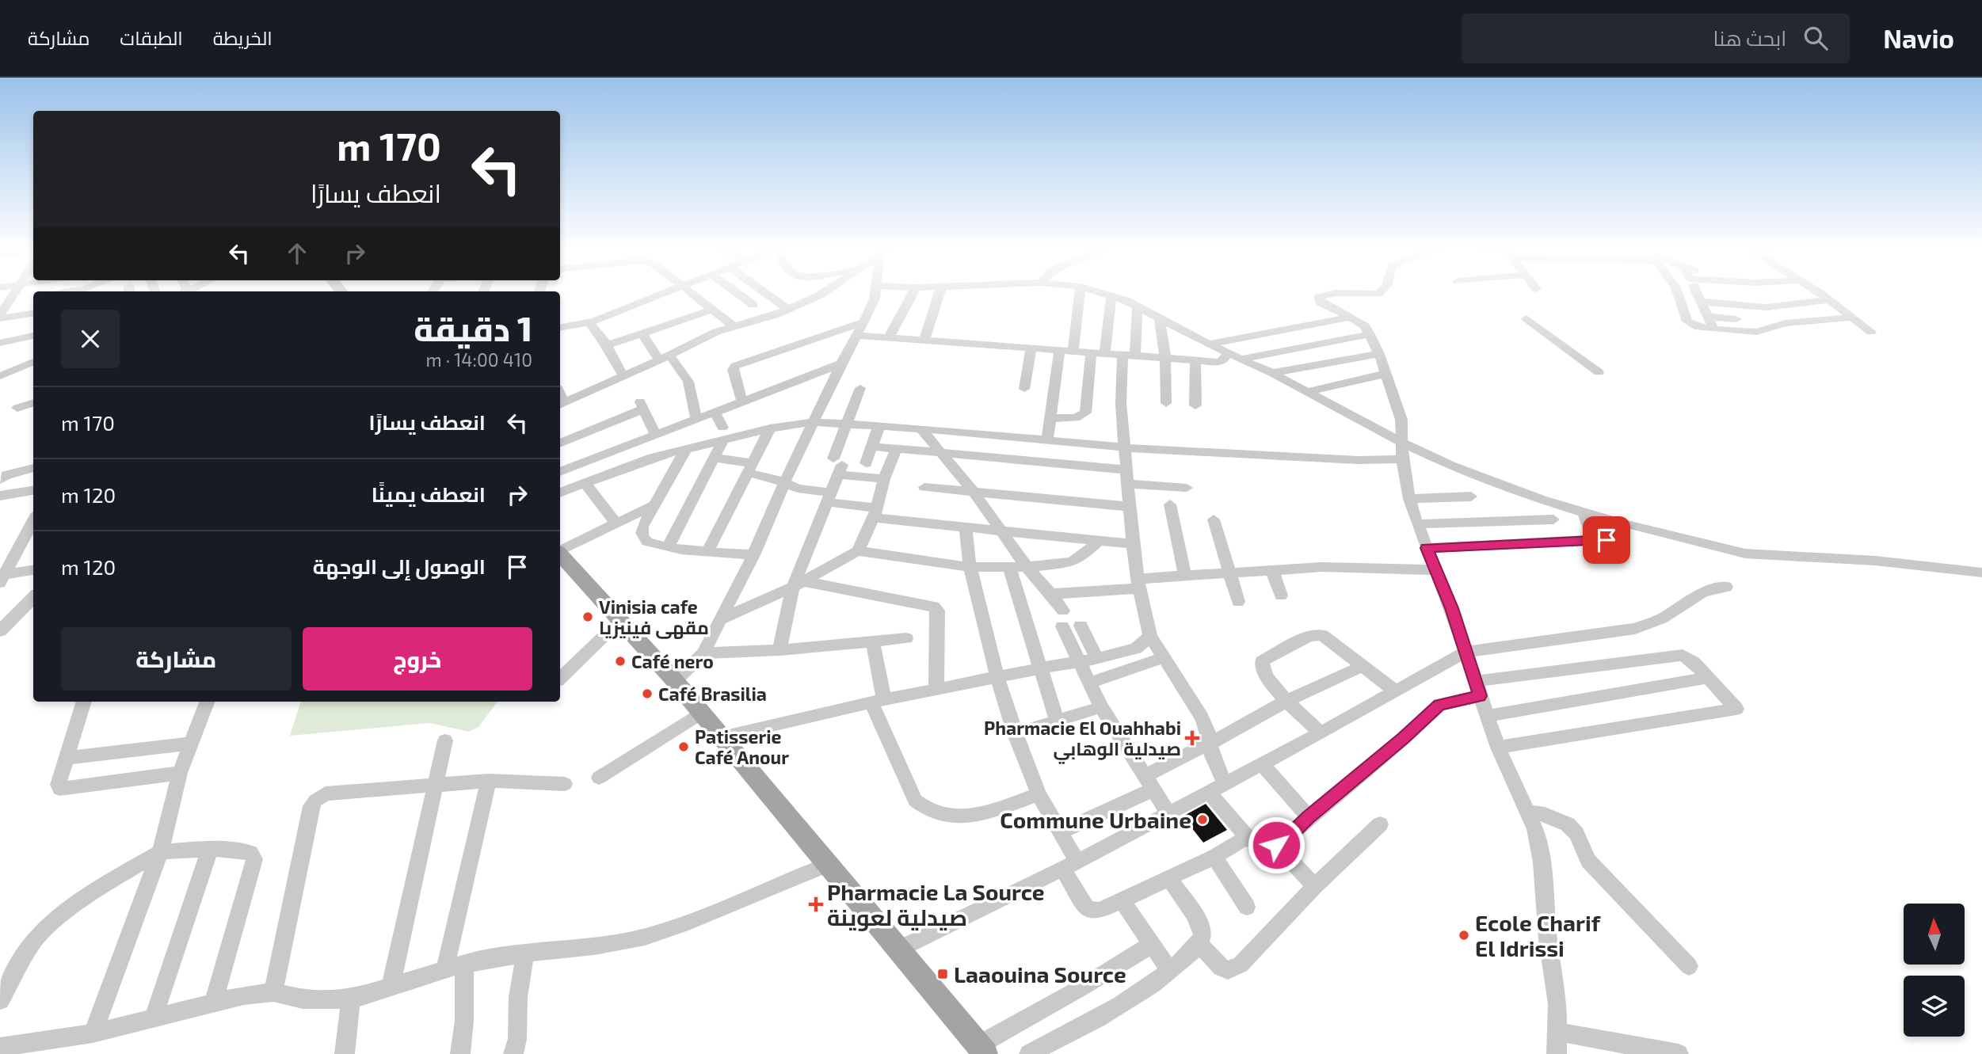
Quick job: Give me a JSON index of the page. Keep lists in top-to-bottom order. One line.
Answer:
{"places":{"other":["Vinisia cafe مقهى فينيزيا","Café nero","Café Brasilia","Patisserie Café Anour","Commune Urbaine","Ecole Charif El Idrissi"],"health":["Pharmacie El Ouahhabi صيدلية الوهابي","Pharmacie La Source صيدلية لعوينة"],"transit":["Laaouina Source"]},"north":"top","page":{"header":"Navio","search":"ابحث هنا","nav":["الخريطة","الطبقات","مشاركة"],"turn":["170 m","انعطف يسارًا"],"heading":["1 دقيقة","410 m · 14:00"],"list":[{"name":"انعطف يسارًا","value":"170 m"},{"name":"انعطف يمينًا","value":"120 m"},{"name":"الوصول إلى الوجهة","value":"120 m"}],"buttons":["خروج","مشاركة"]}}
